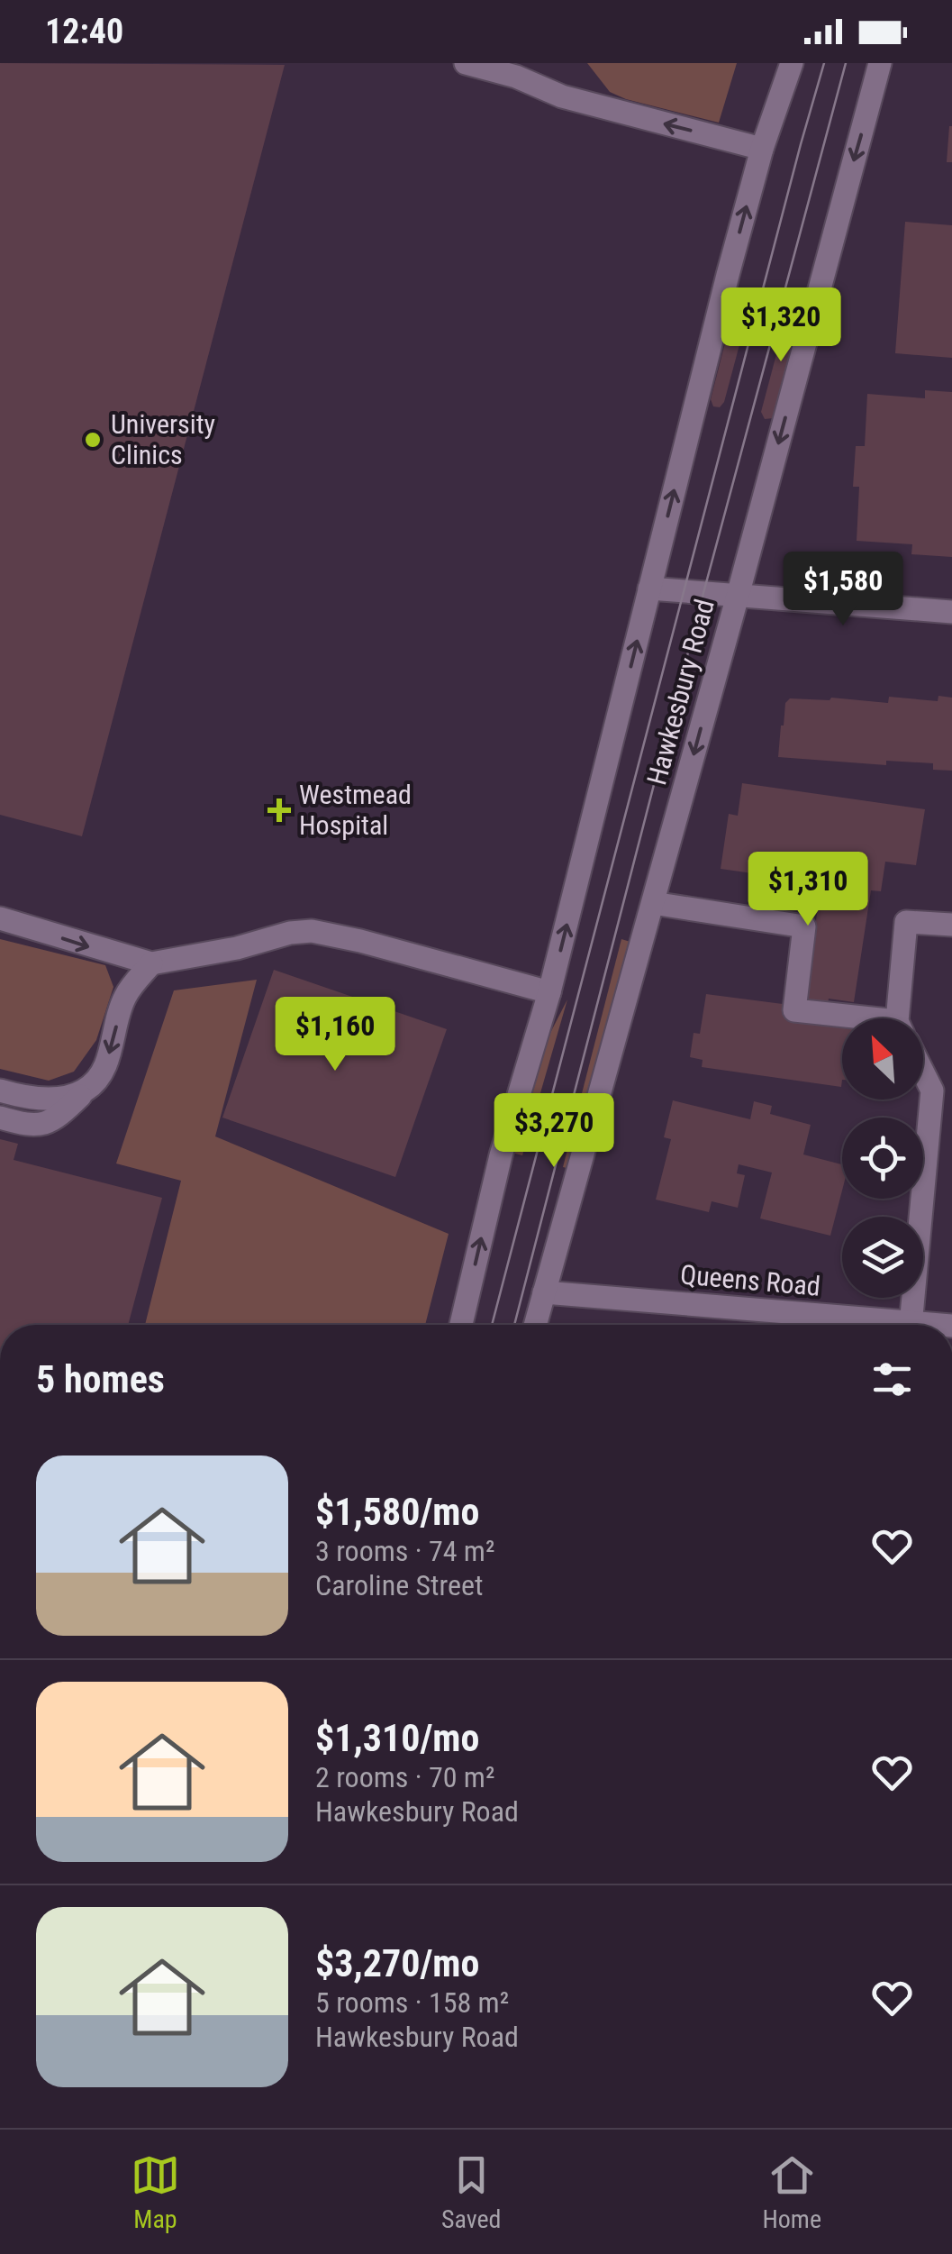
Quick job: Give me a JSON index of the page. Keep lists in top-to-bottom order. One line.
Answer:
{"streets":{"street":["Hawkesbury Road","Queens Road"]},"crossings":[["Hawkesbury Road","Queens Road"]],"places":{"other":["University Clinics"],"health":["Westmead Hospital"]},"north":"top left","page":{"status":"12:40","price":["$1,320","$1,580","$1,310","$1,160","$3,270"],"heading":"5 homes","list":[{"name":"$1,580/mo","note":"3 rooms · 74 m² · Caroline Street"},{"name":"$1,310/mo","note":"2 rooms · 70 m² · Hawkesbury Road"},{"name":"$3,270/mo","note":"5 rooms · 158 m² · Hawkesbury Road"}],"tabs":["Map","Saved","Home"]}}
